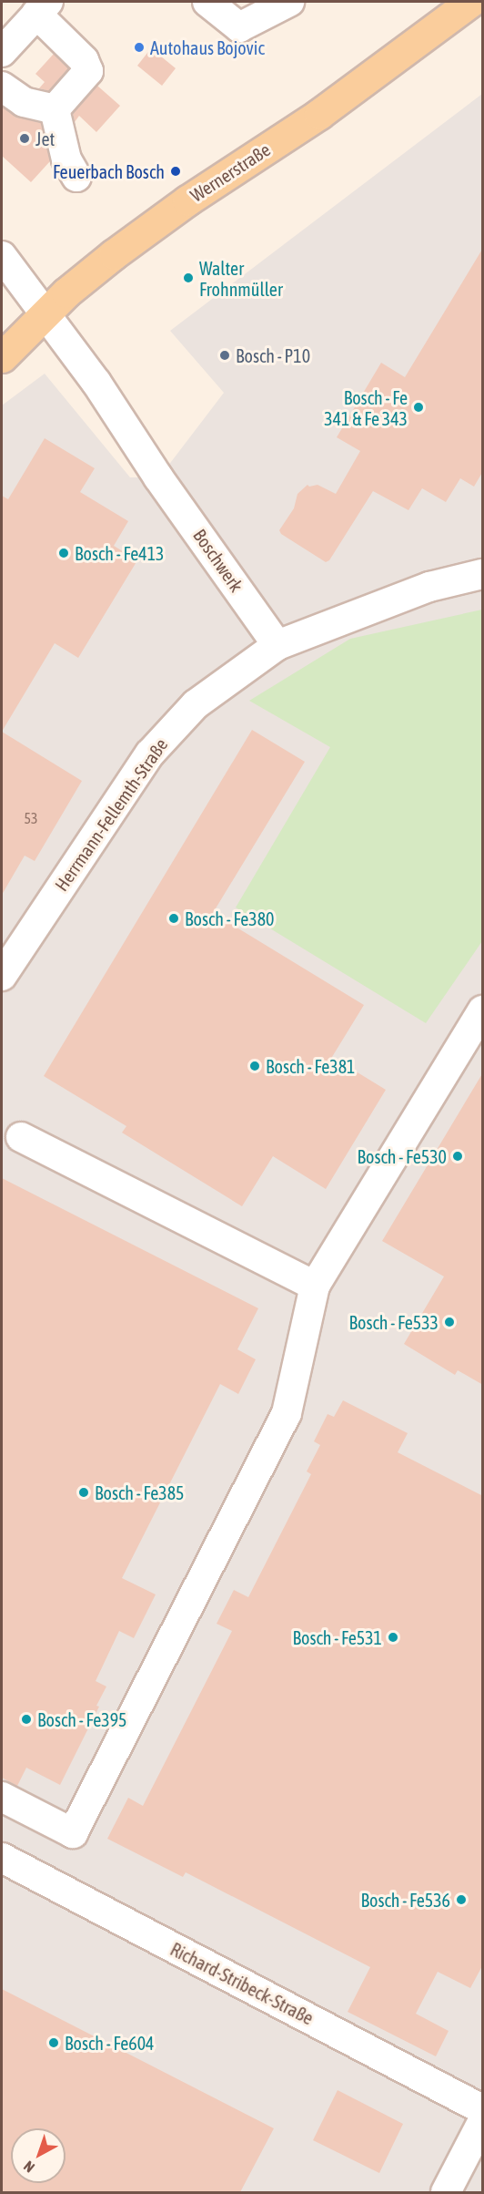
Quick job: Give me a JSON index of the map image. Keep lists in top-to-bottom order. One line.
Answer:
{"streets":{"main road":["Wernerstraße"],"street":["Boschwerk","Herrmann-Fellemth-Straße","Richard-Stribeck-Straße"]},"crossings":[["Wernerstraße","Boschwerk"],["Boschwerk","Herrmann-Fellemth-Straße"]],"places":["Autohaus Bojovic","Jet","Feuerbach Bosch","Walter Frohnmüller","Bosch - P10","Bosch - Fe 341 & Fe 343","Bosch - Fe413","Bosch - Fe380","Bosch - Fe381","Bosch - Fe530","Bosch - Fe533","Bosch - Fe385","Bosch - Fe531","Bosch - Fe395","Bosch - Fe536","Bosch - Fe604"],"house_numbers":["53"],"north":"bottom left"}
